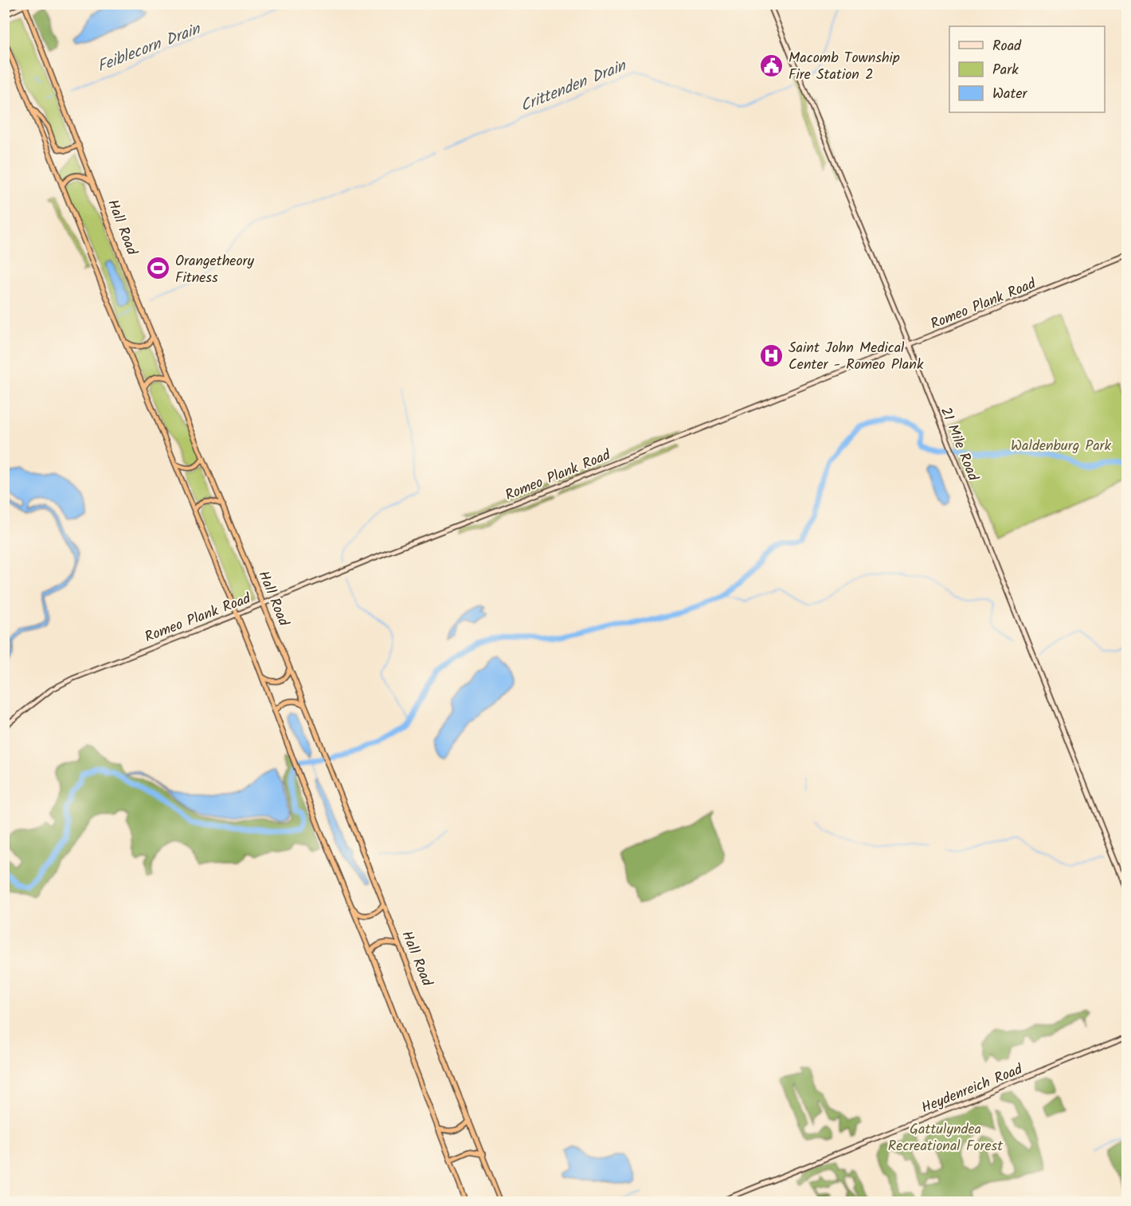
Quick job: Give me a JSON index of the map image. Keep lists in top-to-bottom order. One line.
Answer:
{"streets":{"highway":["Hall Road"],"street":["Romeo Plank Road","21 Mile Road","Heydenreich Road"]},"crossings":[["Hall Road","Romeo Plank Road"],["Romeo Plank Road","21 Mile Road"]],"water":["Feiblecorn Drain","Crittenden Drain"],"parks":["Waldenburg Park","Gattulyndea Recreational Forest"],"places":{"public building":["Macomb Township Fire Station 2"],"sports":["Orangetheory Fitness"],"hospital":["Saint John Medical Center - Romeo Plank"]},"legend":["Road","Park","Water"]}
